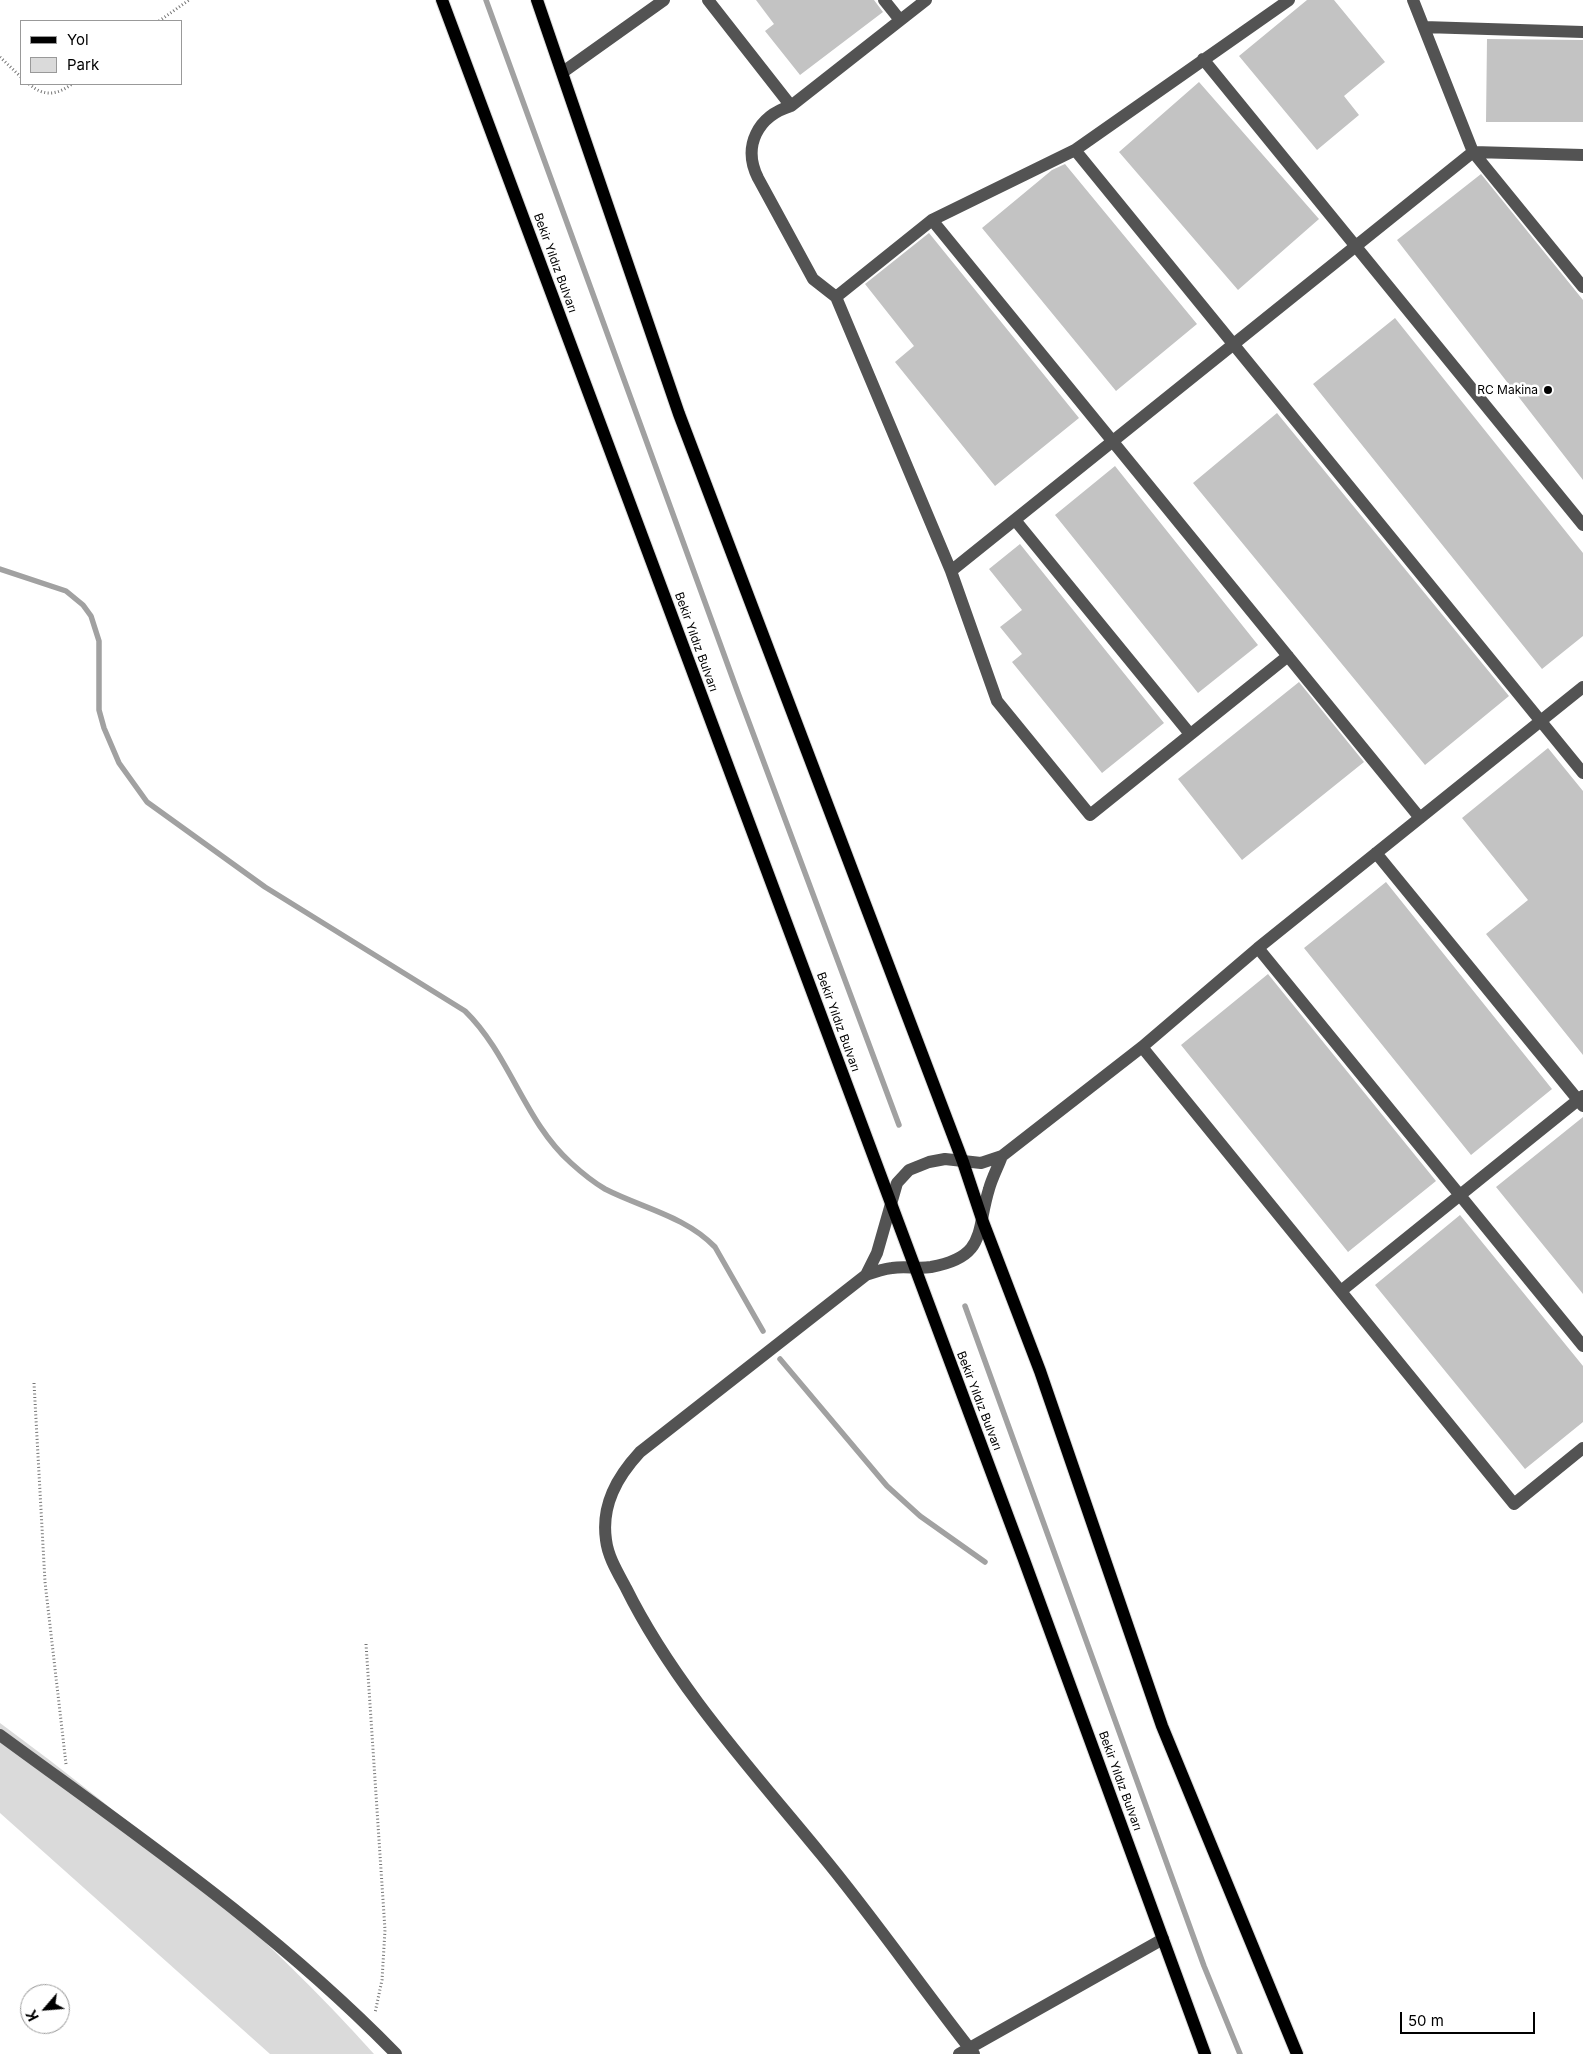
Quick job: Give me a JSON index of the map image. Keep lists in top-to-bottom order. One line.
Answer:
{"streets":{"main road":["Bekir Yıldız Bulvarı"]},"places":["RC Makina"],"legend":["Yol","Park"],"scale_bar":"50 m","north":"bottom left"}
